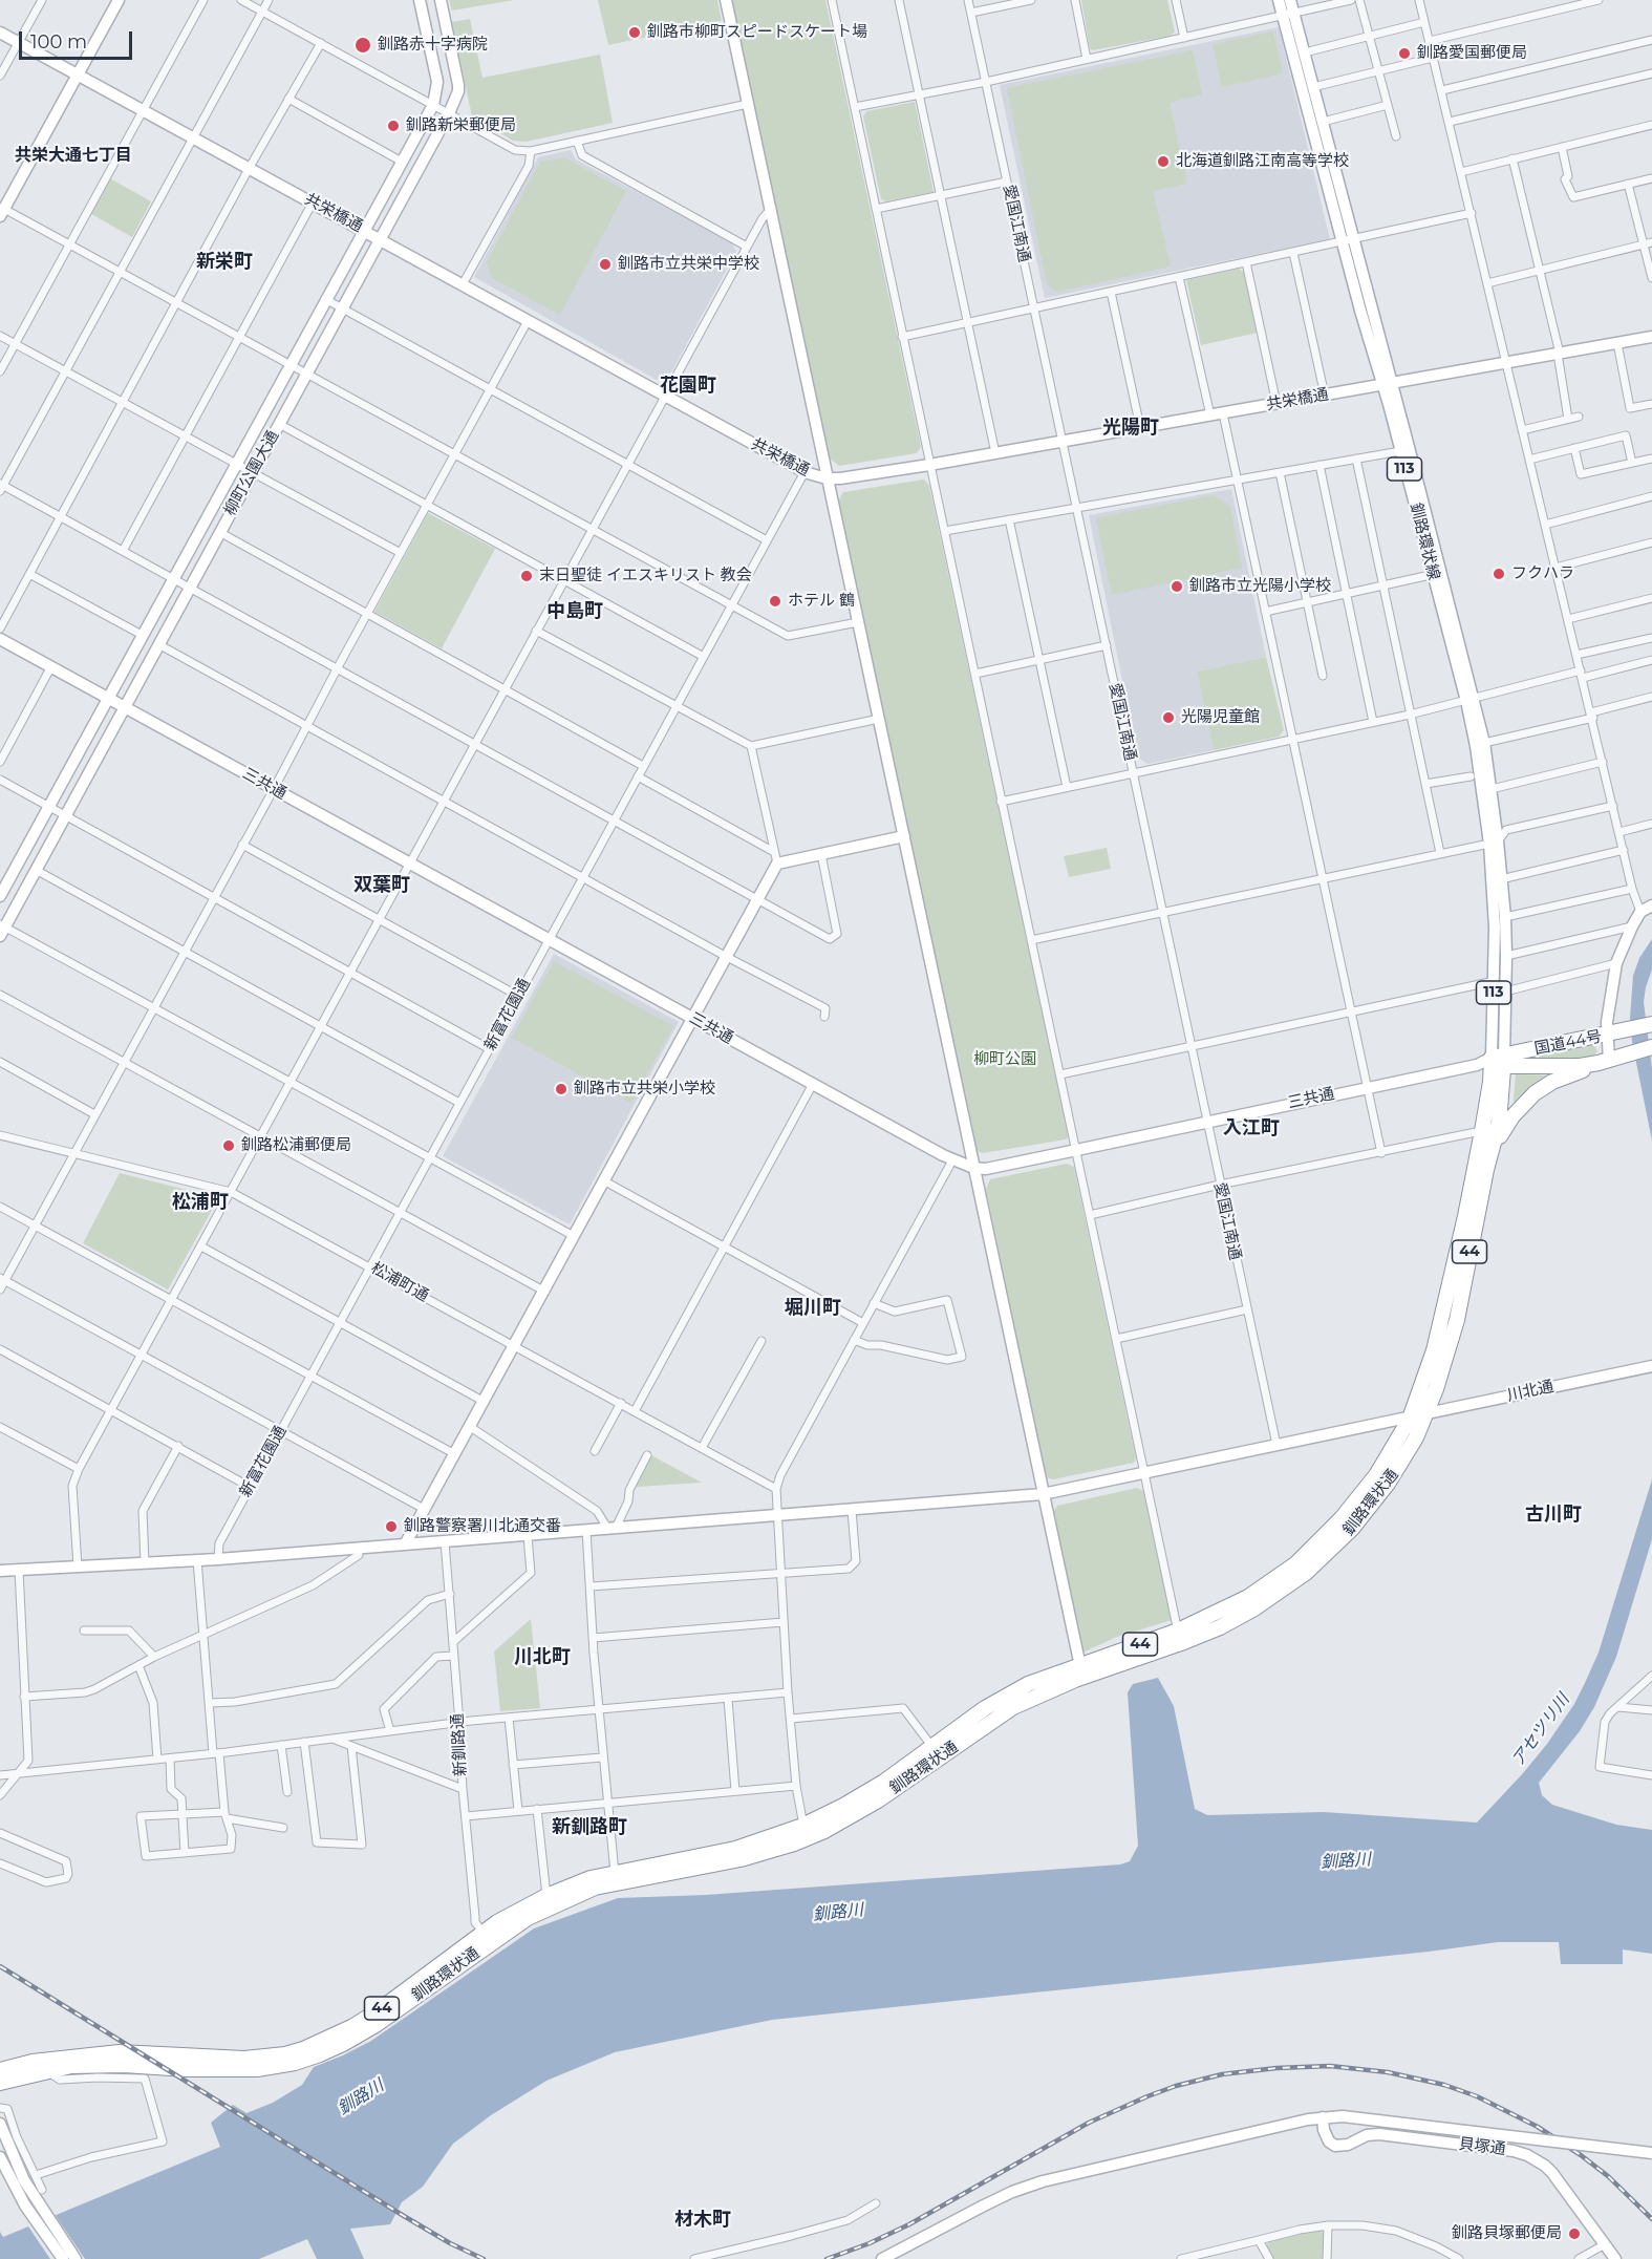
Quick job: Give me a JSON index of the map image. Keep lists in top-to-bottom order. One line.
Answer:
{"streets":{"highway":["国道44号","44","釧路環状通"],"street":["共栄橋通","愛国江南通","113","柳町公園大通","釧路環状線","三共通","新富花園通","松浦町通","川北通","新釧路通","貝塚通"]},"crossings":[["共栄橋通","愛国江南通"],["共栄橋通","柳町公園大通"],["共栄橋通","釧路環状線"],["共栄橋通","新富花園通"],["愛国江南通","三共通"],["愛国江南通","川北通"],["柳町公園大通","三共通"],["釧路環状線","三共通"],["釧路環状線","国道44号"],["釧路環状線","釧路環状通"],["三共通","新富花園通"],["三共通","国道44号"],["三共通","釧路環状通"],["新富花園通","松浦町通"],["新富花園通","川北通"],["国道44号","44"],["国道44号","釧路環状通"],["44","釧路環状通"],["川北通","釧路環状通"],["川北通","新釧路通"],["釧路環状通","新釧路通"]],"districts":["共栄大通七丁目","新栄町","花園町","光陽町","中島町","双葉町","入江町","松浦町","堀川町","古川町","川北町","新釧路町","材木町"],"water":["アセツリ川","釧路川"],"parks":["柳町公園"],"places":["釧路市柳町スピードスケート場","釧路赤十字病院","釧路愛国郵便局","釧路新栄郵便局","北海道釧路江南高等学校","釧路市立共栄中学校","フクハラ","末日聖徒 イエスキリスト 教会","釧路市立光陽小学校","ホテル 鶴","光陽児童館","釧路市立共栄小学校","釧路松浦郵便局","釧路警察署川北通交番","釧路貝塚郵便局"],"scale_bar":"100 m"}
